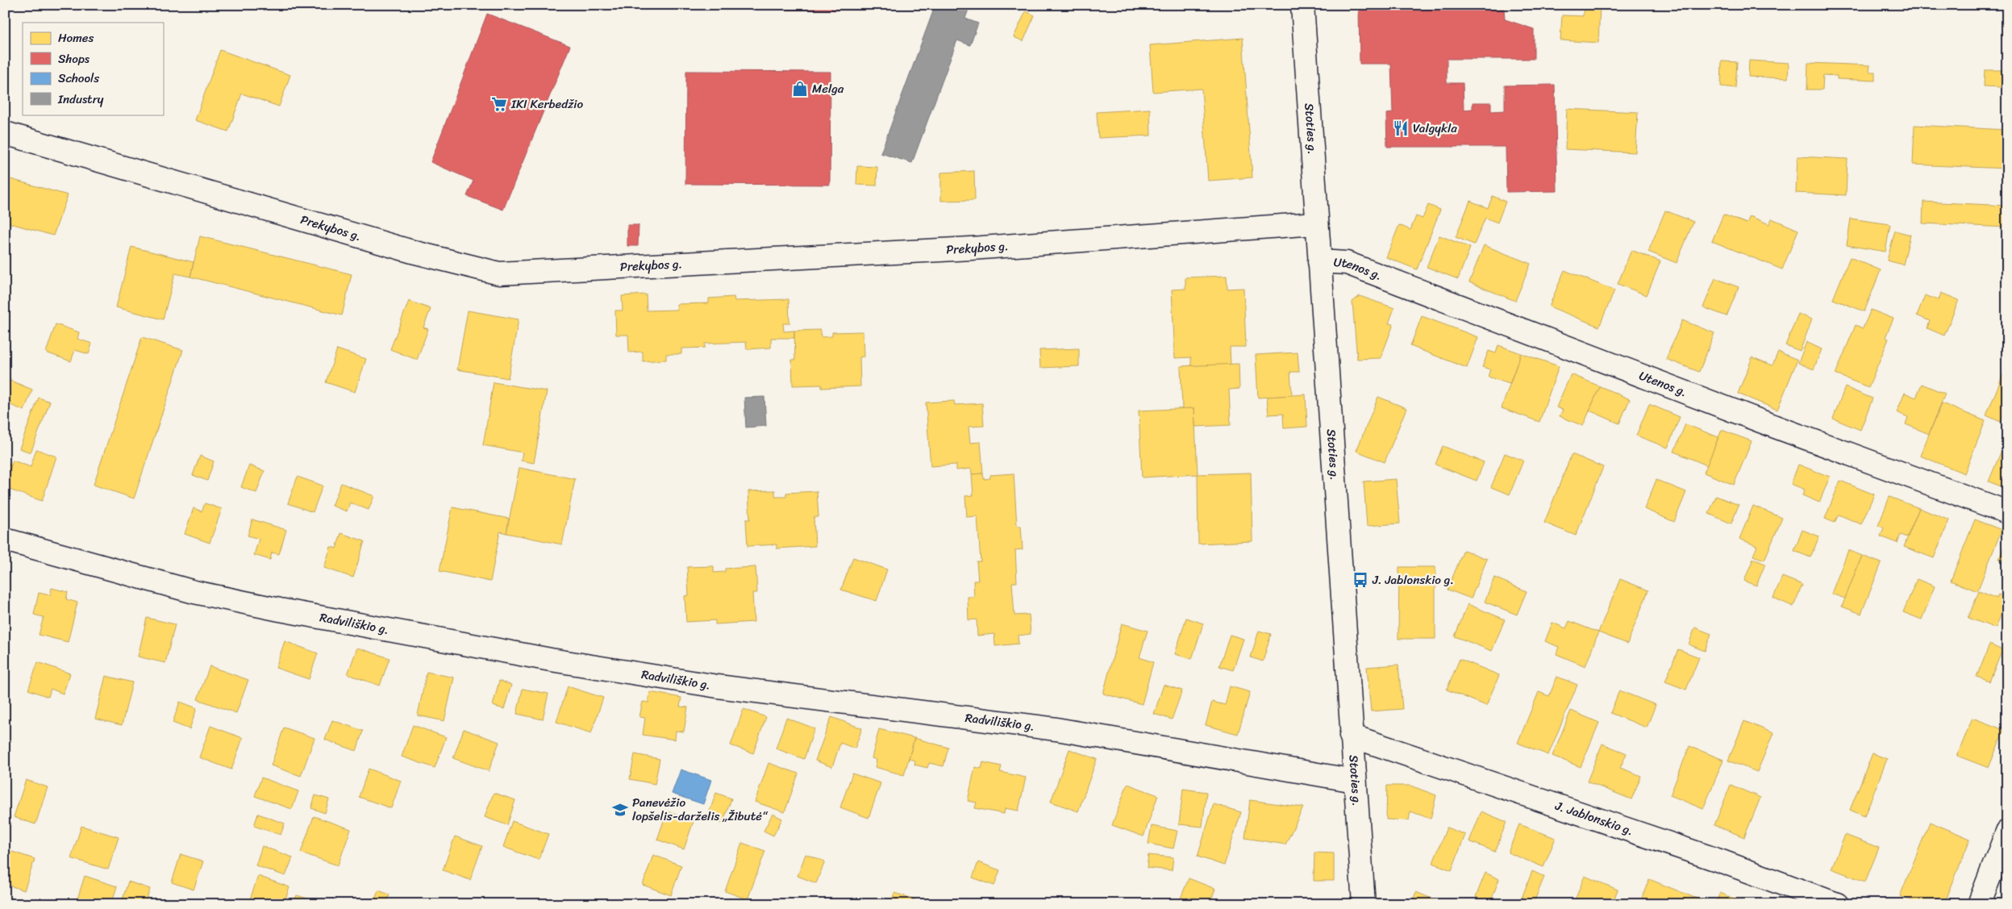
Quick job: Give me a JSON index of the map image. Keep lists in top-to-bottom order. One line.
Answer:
{"streets":{"street":["Stoties g.","Prekybos g.","Utenos g.","Radviliškio g.","J. Jablonskio g."]},"crossings":[["Stoties g.","Prekybos g."],["Stoties g.","Utenos g."],["Stoties g.","Radviliškio g."],["Stoties g.","J. Jablonskio g."]],"places":{"shop":["Melga"],"supermarket":["IKI Kerbedžio"],"restaurant":["Valgykla"],"bus stop":["J. Jablonskio g."],"school or university":["Panevėžio lopšelis-darželis „Žibutė“"]},"legend":["Homes","Shops","Schools","Industry"]}
